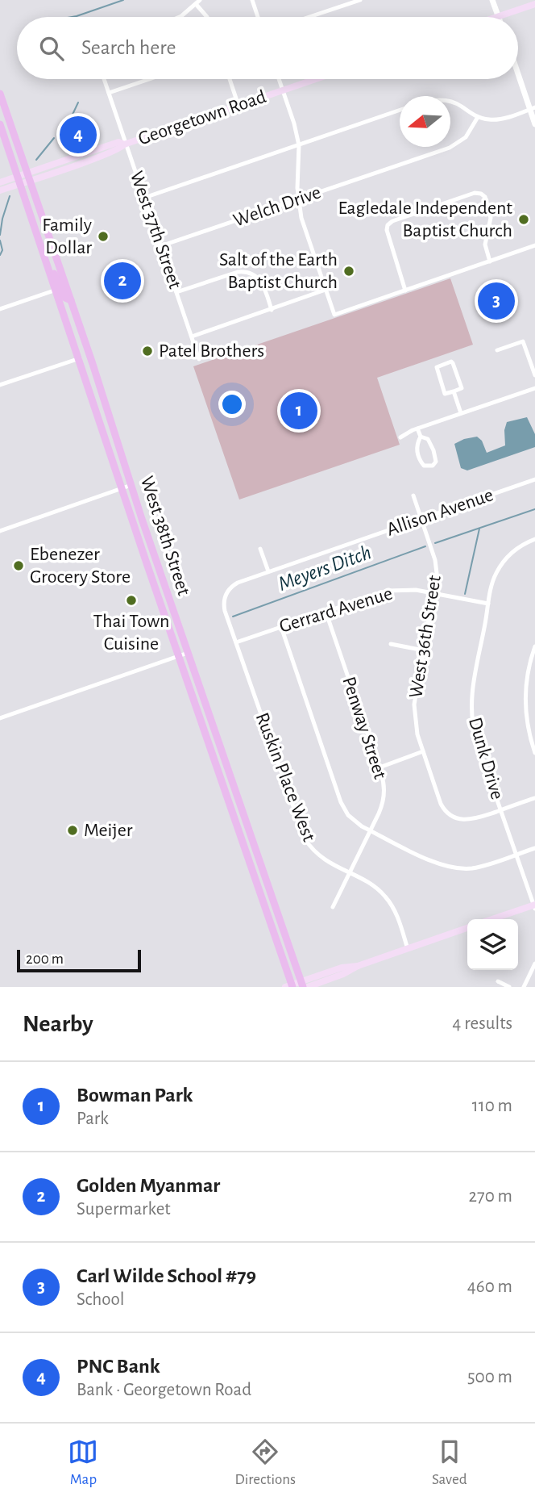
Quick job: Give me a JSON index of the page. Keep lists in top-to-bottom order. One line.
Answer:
{"streets":{"main road":["Georgetown Road","West 38th Street"],"street":["Welch Drive","West 37th Street","Allison Avenue","Gerrard Avenue","West 36th Street","Penway Street","Dunk Drive","Ruskin Place West"]},"crossings":[["Georgetown Road","West 37th Street"],["Georgetown Road","West 38th Street"],["Welch Drive","West 37th Street"],["Allison Avenue","West 36th Street"],["Allison Avenue","Ruskin Place West"],["Gerrard Avenue","West 36th Street"],["Gerrard Avenue","Penway Street"],["Gerrard Avenue","Dunk Drive"],["Gerrard Avenue","Ruskin Place West"],["West 36th Street","Dunk Drive"],["Penway Street","Ruskin Place West"]],"water":["Meyers Ditch"],"places":["Eagledale Independent Baptist Church","Family Dollar","Salt of the Earth Baptist Church","Patel Brothers","Ebenezer Grocery Store","Thai Town Cuisine","Meijer"],"scale_bar":"200 m","north":"left","page":{"search":"Search here","pins":["4","2","3","1"],"scale":"200 m","heading":["Nearby","4 results"],"list":[{"mark":"1","name":"Bowman Park","note":"Park","value":"110 m"},{"mark":"2","name":"Golden Myanmar","note":"Supermarket","value":"270 m"},{"mark":"3","name":"Carl Wilde School #79","note":"School","value":"460 m"},{"mark":"4","name":"PNC Bank","note":"Bank · Georgetown Road","value":"500 m"}],"nav":["Map","Directions","Saved"]}}
